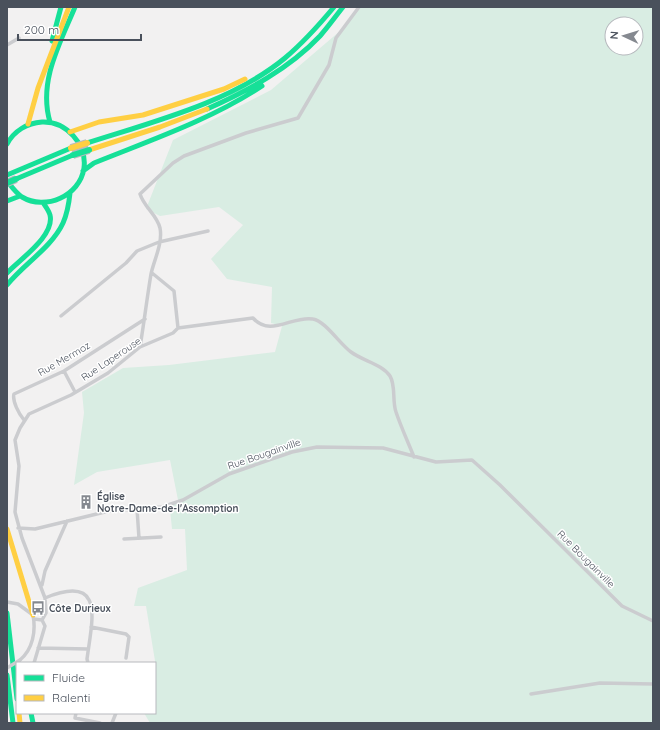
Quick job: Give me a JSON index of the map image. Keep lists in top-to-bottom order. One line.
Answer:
{"streets":{"street":["Rue Mermoz","Rue Laperouse","Rue Bougainville"]},"crossings":[["Rue Mermoz","Rue Laperouse"],["Rue Laperouse","Rue Bougainville"]],"places":{"building":["Église Notre-Dame-de-l'Assomption"],"bus stop":["Côte Durieux"]},"legend":["Fluide","Ralenti"],"scale_bar":"200 m","north":"left"}
